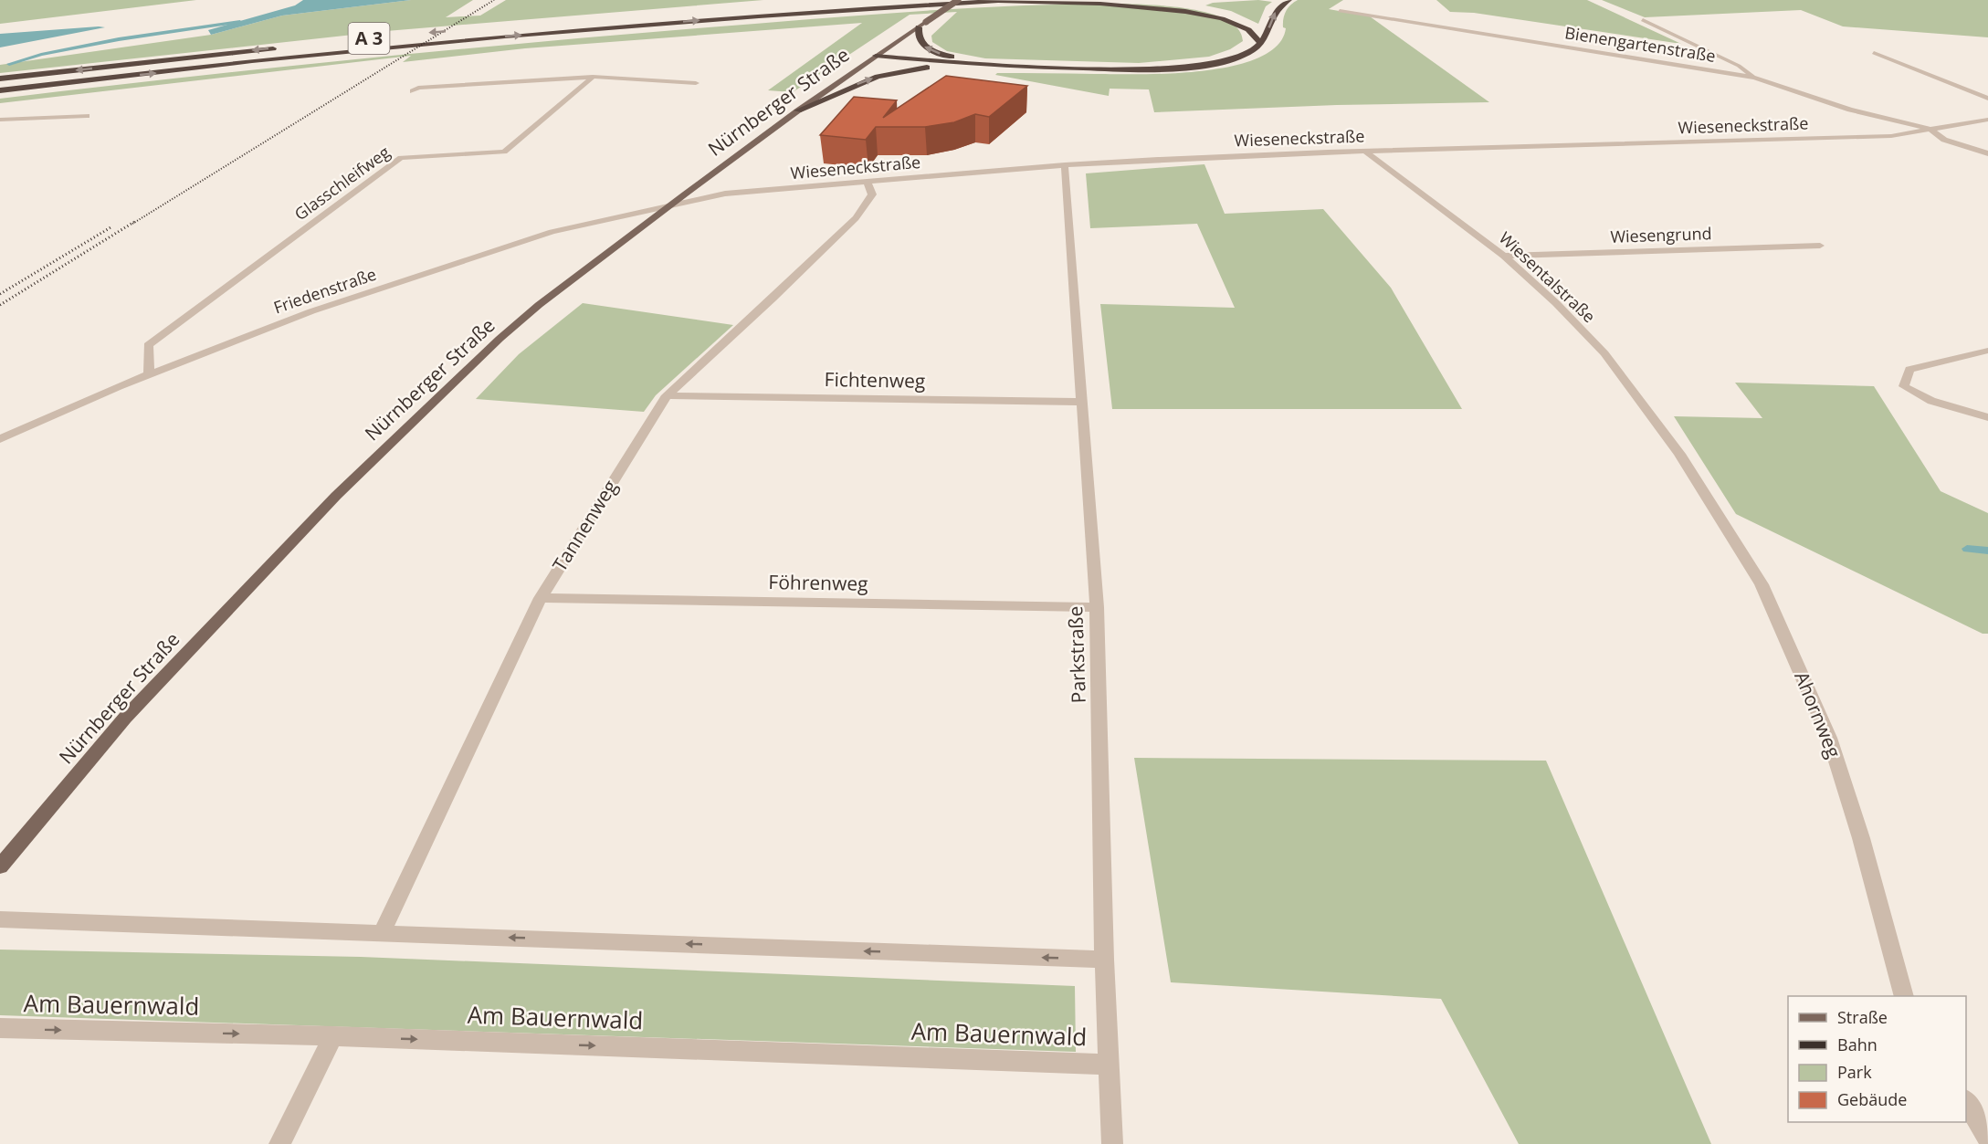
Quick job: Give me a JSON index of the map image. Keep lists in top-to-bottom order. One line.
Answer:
{"streets":{"highway":["A 3"],"main road":["Nürnberger Straße"],"street":["Bienengartenstraße","Wieseneckstraße","Glasschleifweg","Wiesengrund","Wiesentalstraße","Friedenstraße","Fichtenweg","Tannenweg","Föhrenweg","Parkstraße","Ahornweg","Am Bauernwald"]},"crossings":[["Bienengartenstraße","Wieseneckstraße"],["Nürnberger Straße","Wieseneckstraße"],["Nürnberger Straße","Friedenstraße"],["Wieseneckstraße","Wiesentalstraße"],["Wieseneckstraße","Friedenstraße"],["Wieseneckstraße","Tannenweg"],["Wieseneckstraße","Parkstraße"],["Glasschleifweg","Friedenstraße"],["Wiesengrund","Wiesentalstraße"],["Wiesentalstraße","Ahornweg"],["Fichtenweg","Tannenweg"],["Fichtenweg","Parkstraße"],["Tannenweg","Föhrenweg"],["Föhrenweg","Parkstraße"],["Parkstraße","Am Bauernwald"]],"legend":["Straße","Bahn","Park","Gebäude"]}
